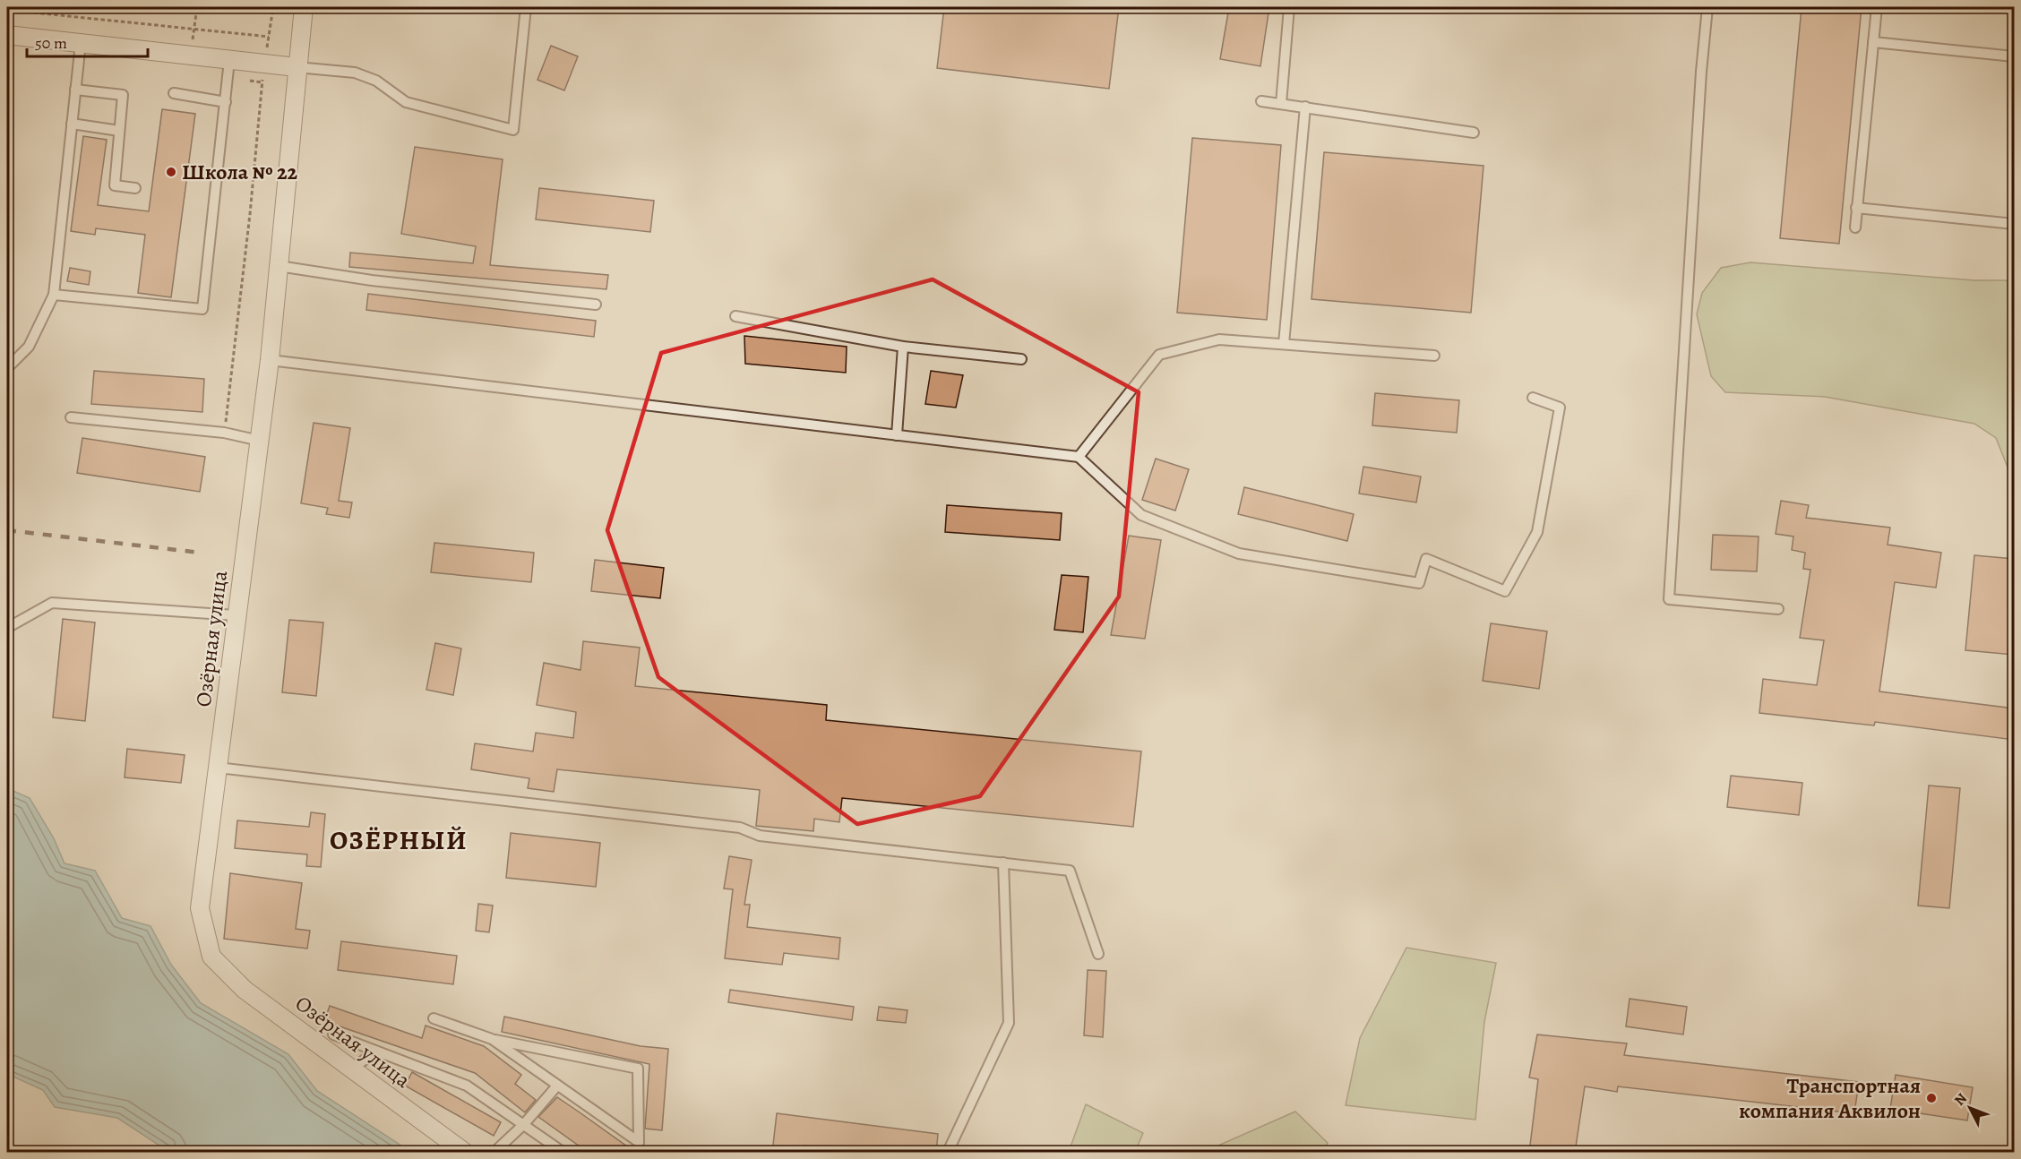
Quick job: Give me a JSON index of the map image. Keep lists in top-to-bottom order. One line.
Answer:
{"streets":{"street":["Озёрная улица"]},"districts":["ОЗЁРНЫЙ"],"places":["Школа № 22","Транспортная компания Аквилон"],"scale_bar":"50 m","north":"top left"}
